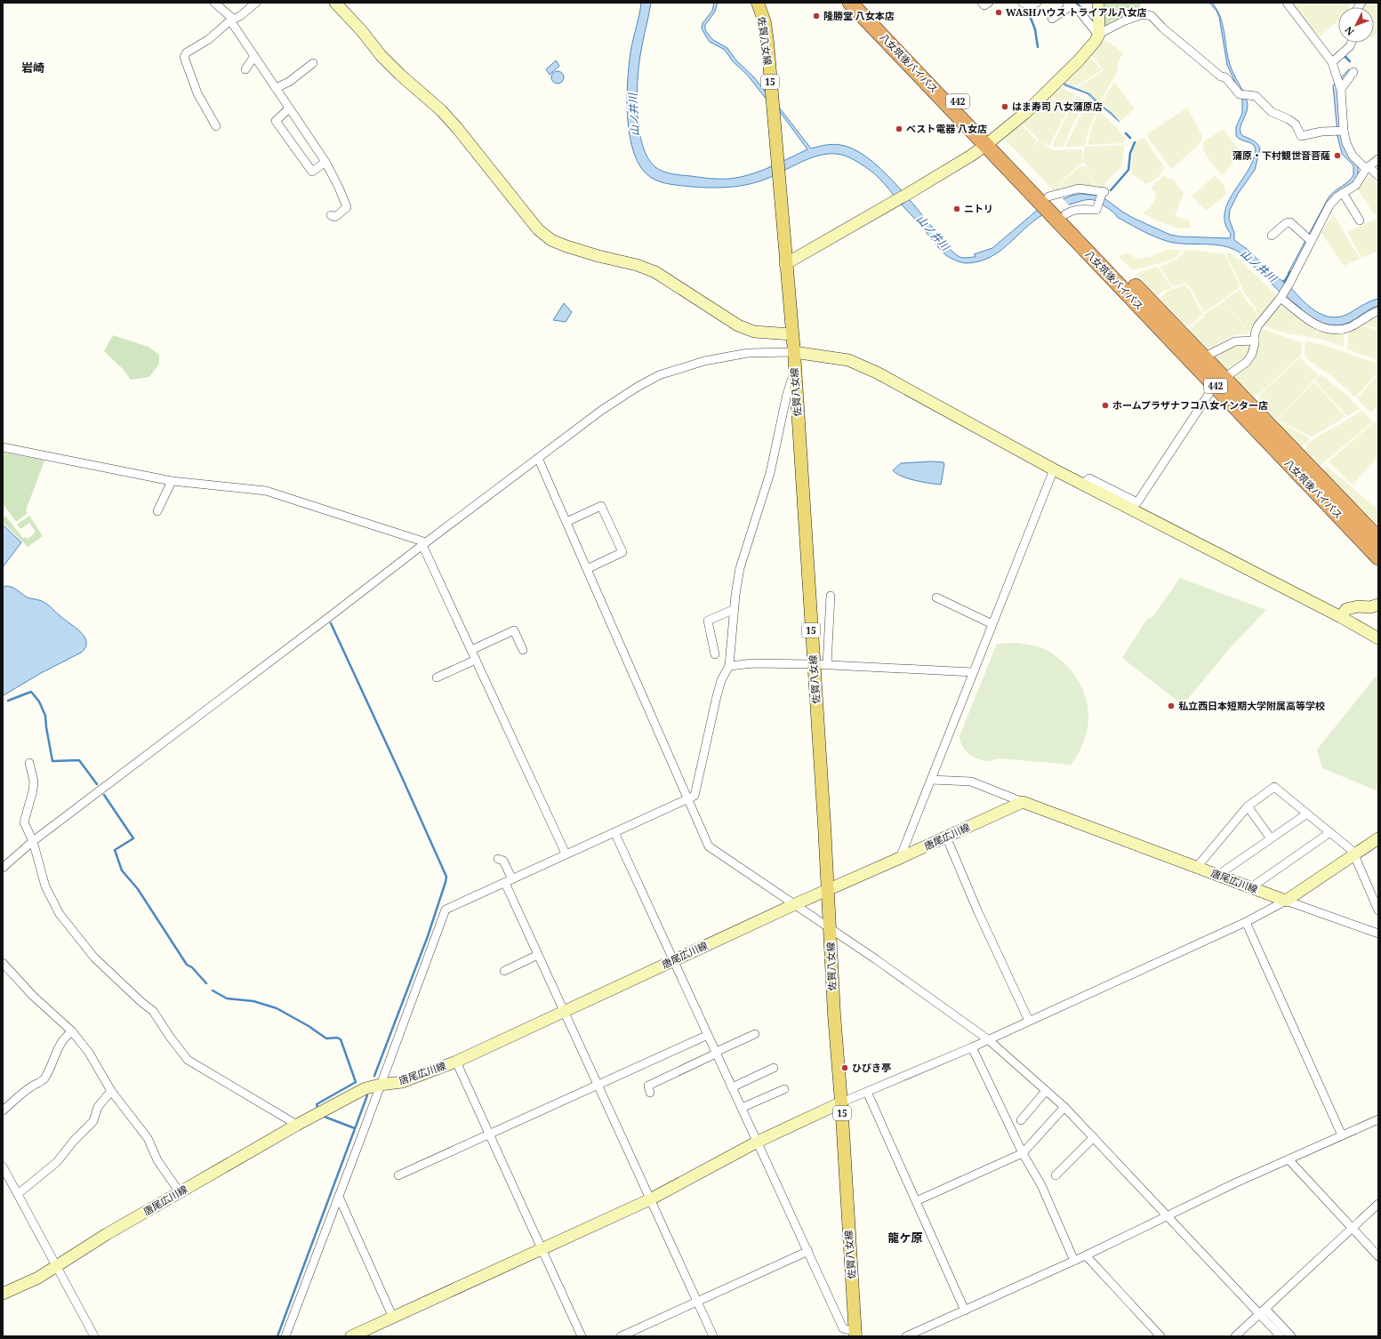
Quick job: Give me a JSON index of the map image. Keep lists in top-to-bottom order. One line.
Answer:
{"streets":{"highway":["八女筑後バイパス","442"],"main road":["佐賀八女線","15","唐尾広川線"]},"crossings":[["佐賀八女線","唐尾広川線"]],"districts":["岩崎","龍ケ原"],"water":["山ノ井川"],"places":["WASHハウス トライアル八女店","隆勝堂 八女本店","はま寿司 八女蒲原店","ベスト電器 八女店","蒲原・下村観世音菩薩","ニトリ","ホームプラザナフコ八女インター店","私立西日本短期大学附属高等学校","ひびき亭"],"north":"bottom left"}
